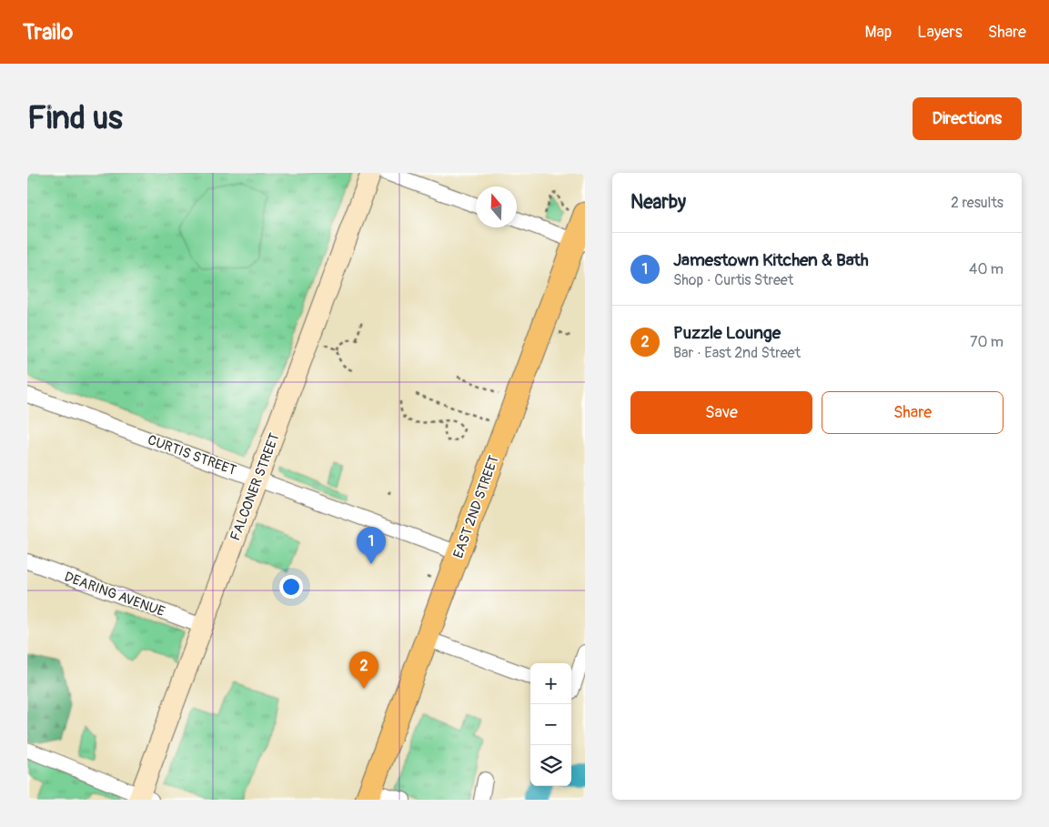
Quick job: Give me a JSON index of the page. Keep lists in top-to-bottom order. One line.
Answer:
{"streets":{"main road":["EAST 2ND STREET"],"street":["CURTIS STREET","FALCONER STREET","DEARING AVENUE"]},"crossings":[["CURTIS STREET","FALCONER STREET"],["CURTIS STREET","EAST 2ND STREET"],["FALCONER STREET","DEARING AVENUE"]],"north":"top","page":{"header":"Trailo","nav":["Map","Layers","Share"],"buttons":["Directions",["Save","Share"]],"title":"Find us","heading":["Nearby","2 results"],"list":[{"mark":"1","name":"Jamestown Kitchen & Bath","note":"Shop · Curtis Street","value":"40 m"},{"mark":"2","name":"Puzzle Lounge","note":"Bar · East 2nd Street","value":"70 m"}],"pins":["1","2"],"map_buttons":["+","−"]}}
